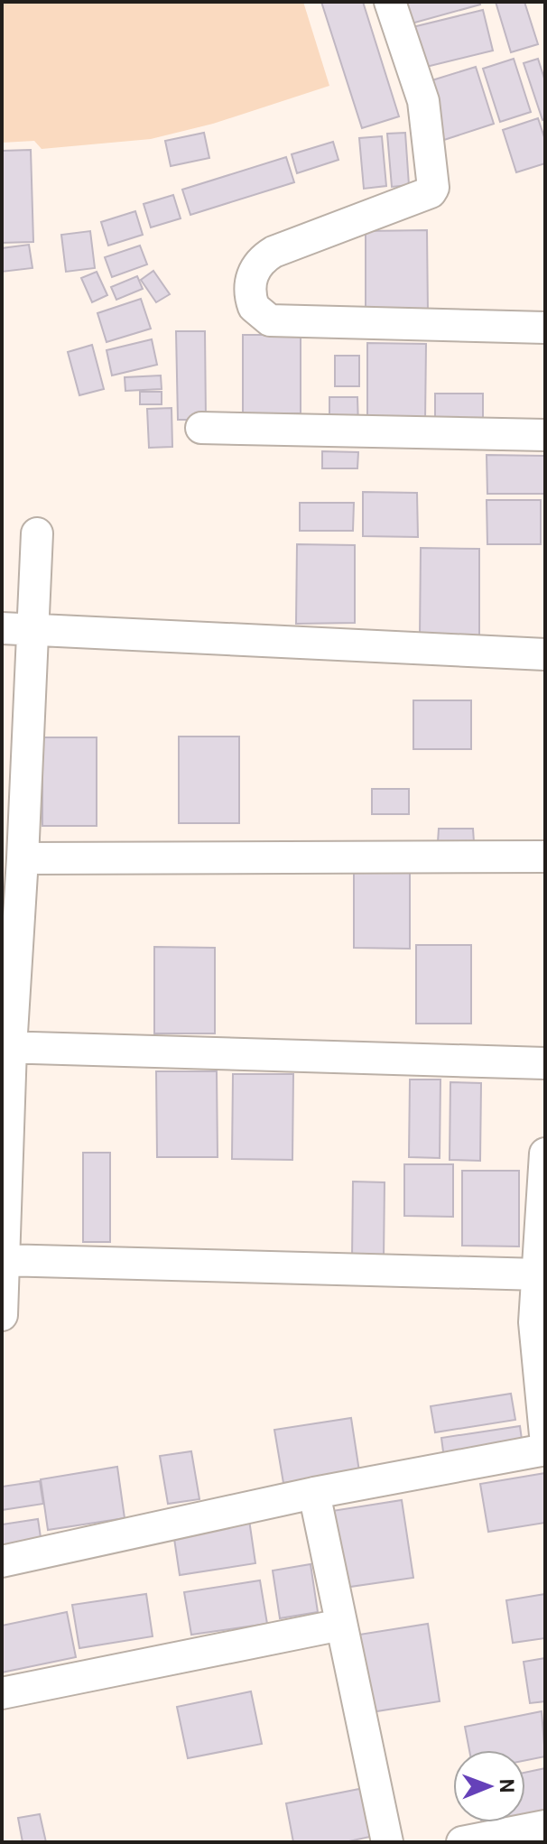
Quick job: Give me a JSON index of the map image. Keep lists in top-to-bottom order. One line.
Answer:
{"north":"right"}
